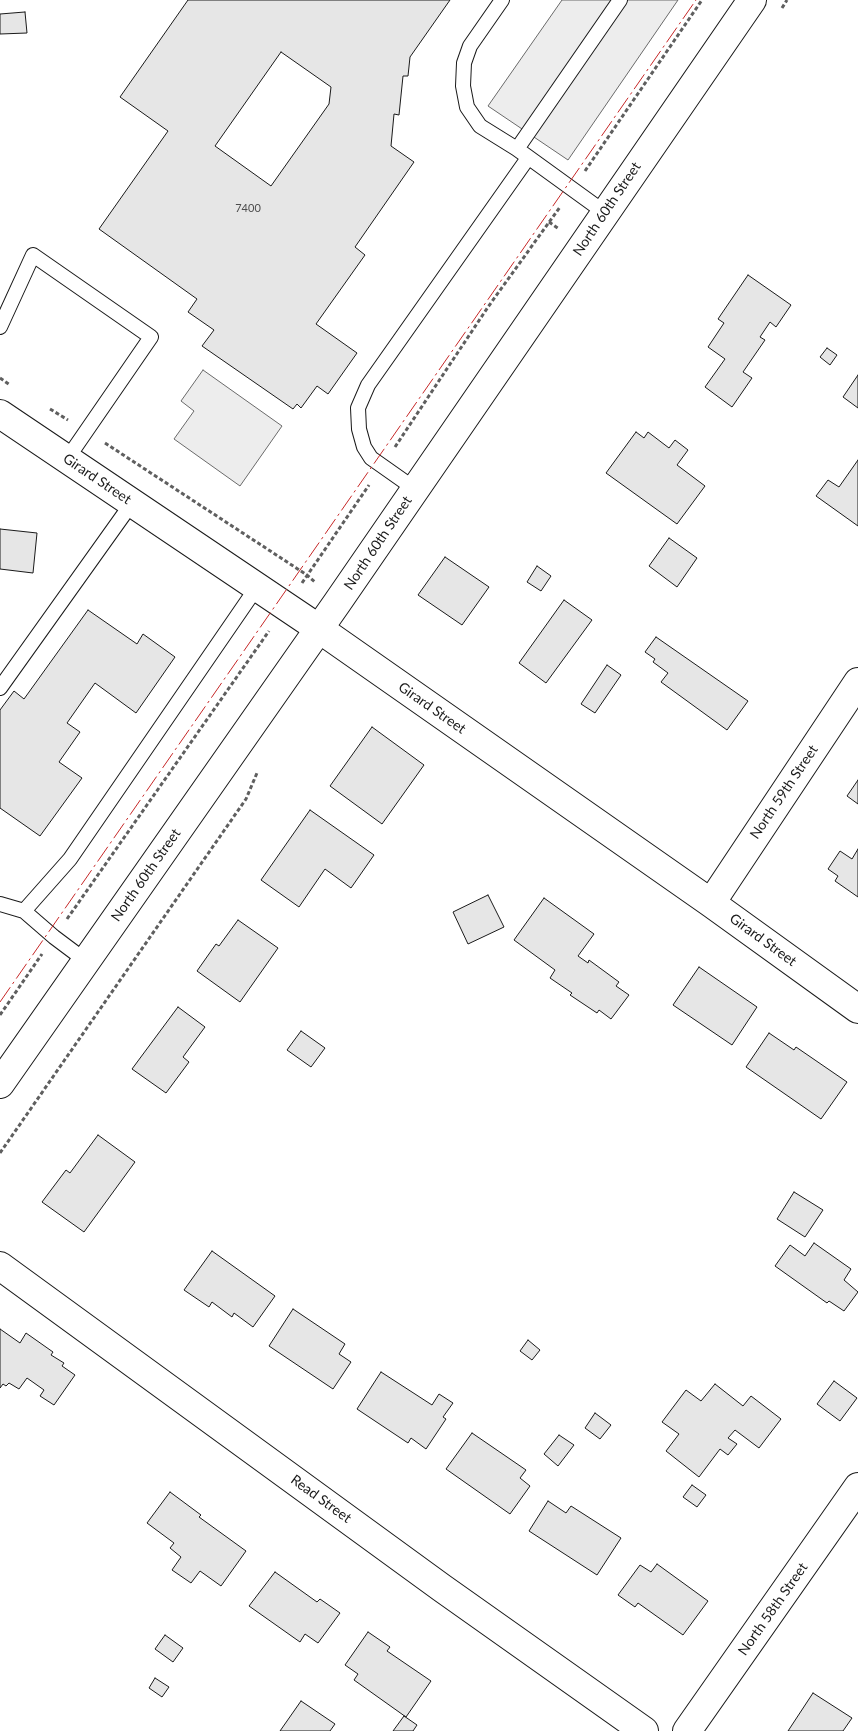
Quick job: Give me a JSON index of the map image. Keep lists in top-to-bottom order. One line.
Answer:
{"streets":{"street":["North 60th Street","Girard Street","North 59th Street","Read Street","North 58th Street"]},"crossings":[["North 60th Street","Girard Street"],["Girard Street","North 59th Street"]],"house_numbers":["7400"]}
